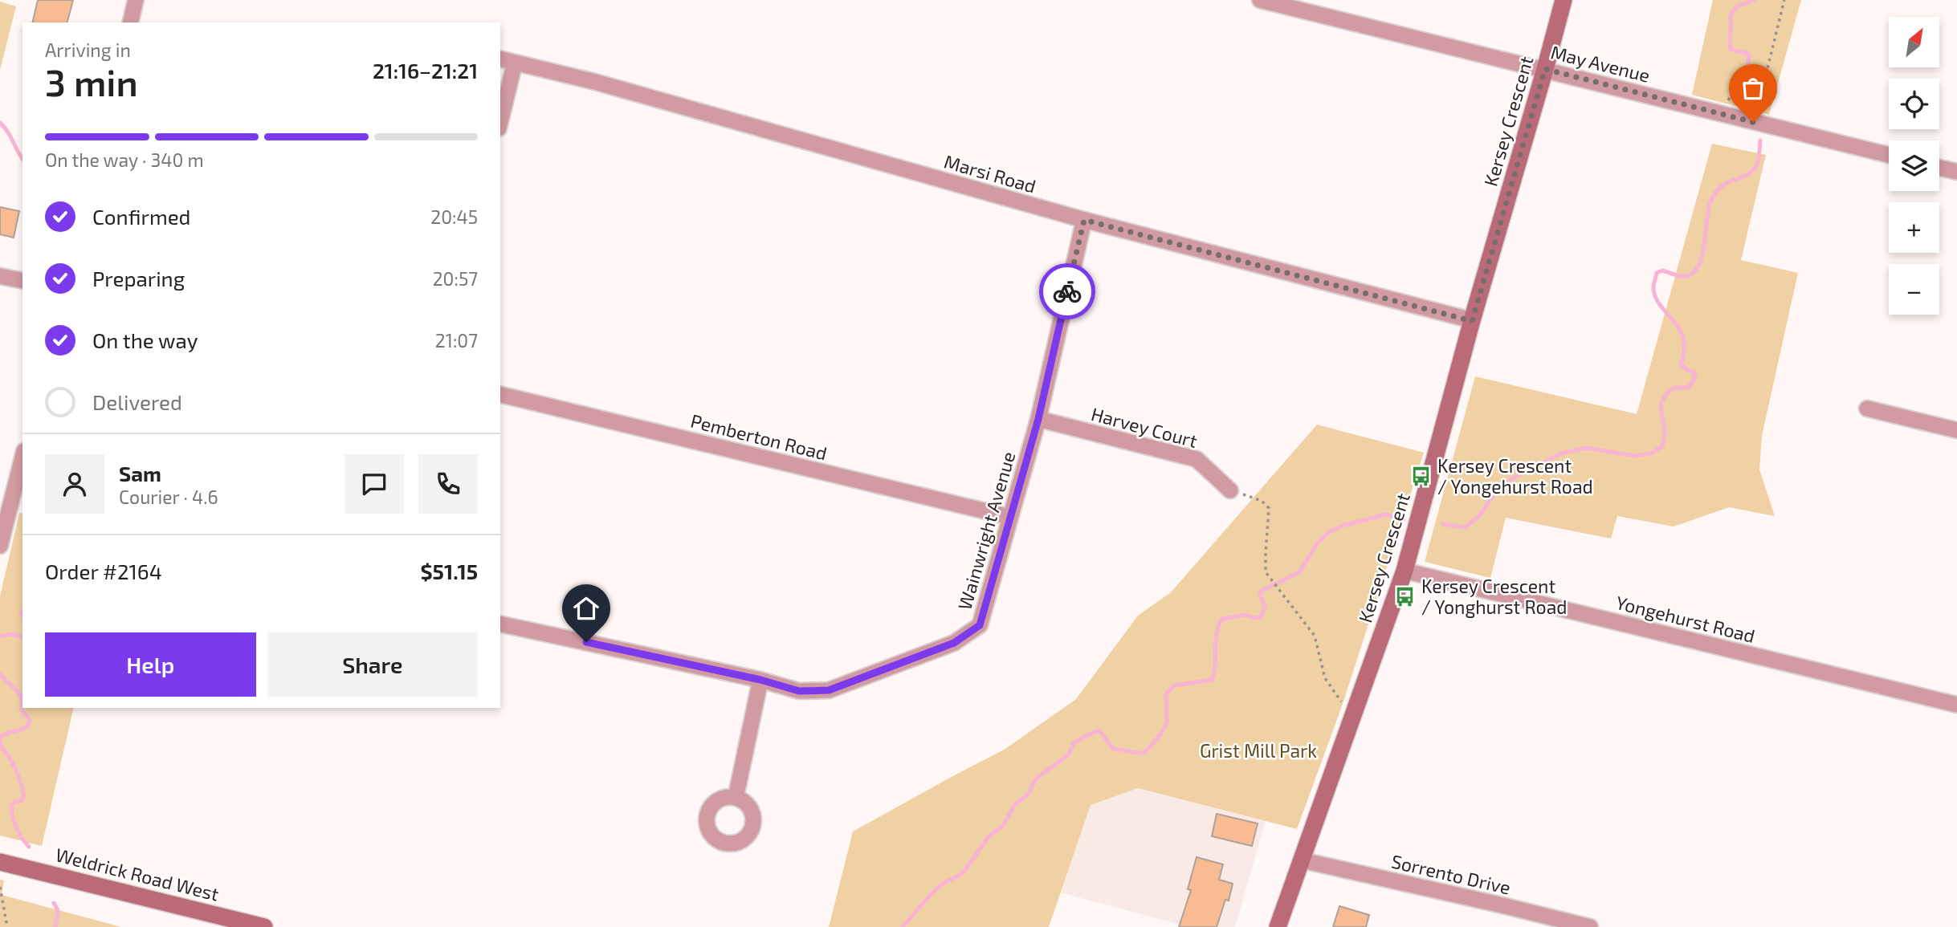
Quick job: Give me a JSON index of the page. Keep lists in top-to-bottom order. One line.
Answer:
{"streets":{"street":["May Avenue","Kersey Crescent","Marsi Road","Harvey Court","Pemberton Road","Wainwright Avenue","Yongehurst Road","Weldrick Road West","Sorrento Drive"]},"crossings":[["May Avenue","Kersey Crescent"],["Kersey Crescent","Marsi Road"],["Kersey Crescent","Yongehurst Road"],["Kersey Crescent","Sorrento Drive"],["Marsi Road","Wainwright Avenue"],["Harvey Court","Wainwright Avenue"],["Pemberton Road","Wainwright Avenue"]],"parks":["Grist Mill Park"],"places":{"bus stop":["Kersey Crescent / Yongehurst Road","Kersey Crescent / Yonghurst Road"]},"north":"top right","page":{"map_buttons":["+","−"],"heading":["3 min","Arriving in","21:16–21:21"],"panel":["Sam","Courier · 4.6","Order #2164","$51.15"],"bar":"On the way · 340 m","list":[["Confirmed","20:45"],["Preparing","20:57"],["On the way","21:07"],"Delivered"],"buttons":["Help","Share"]}}
